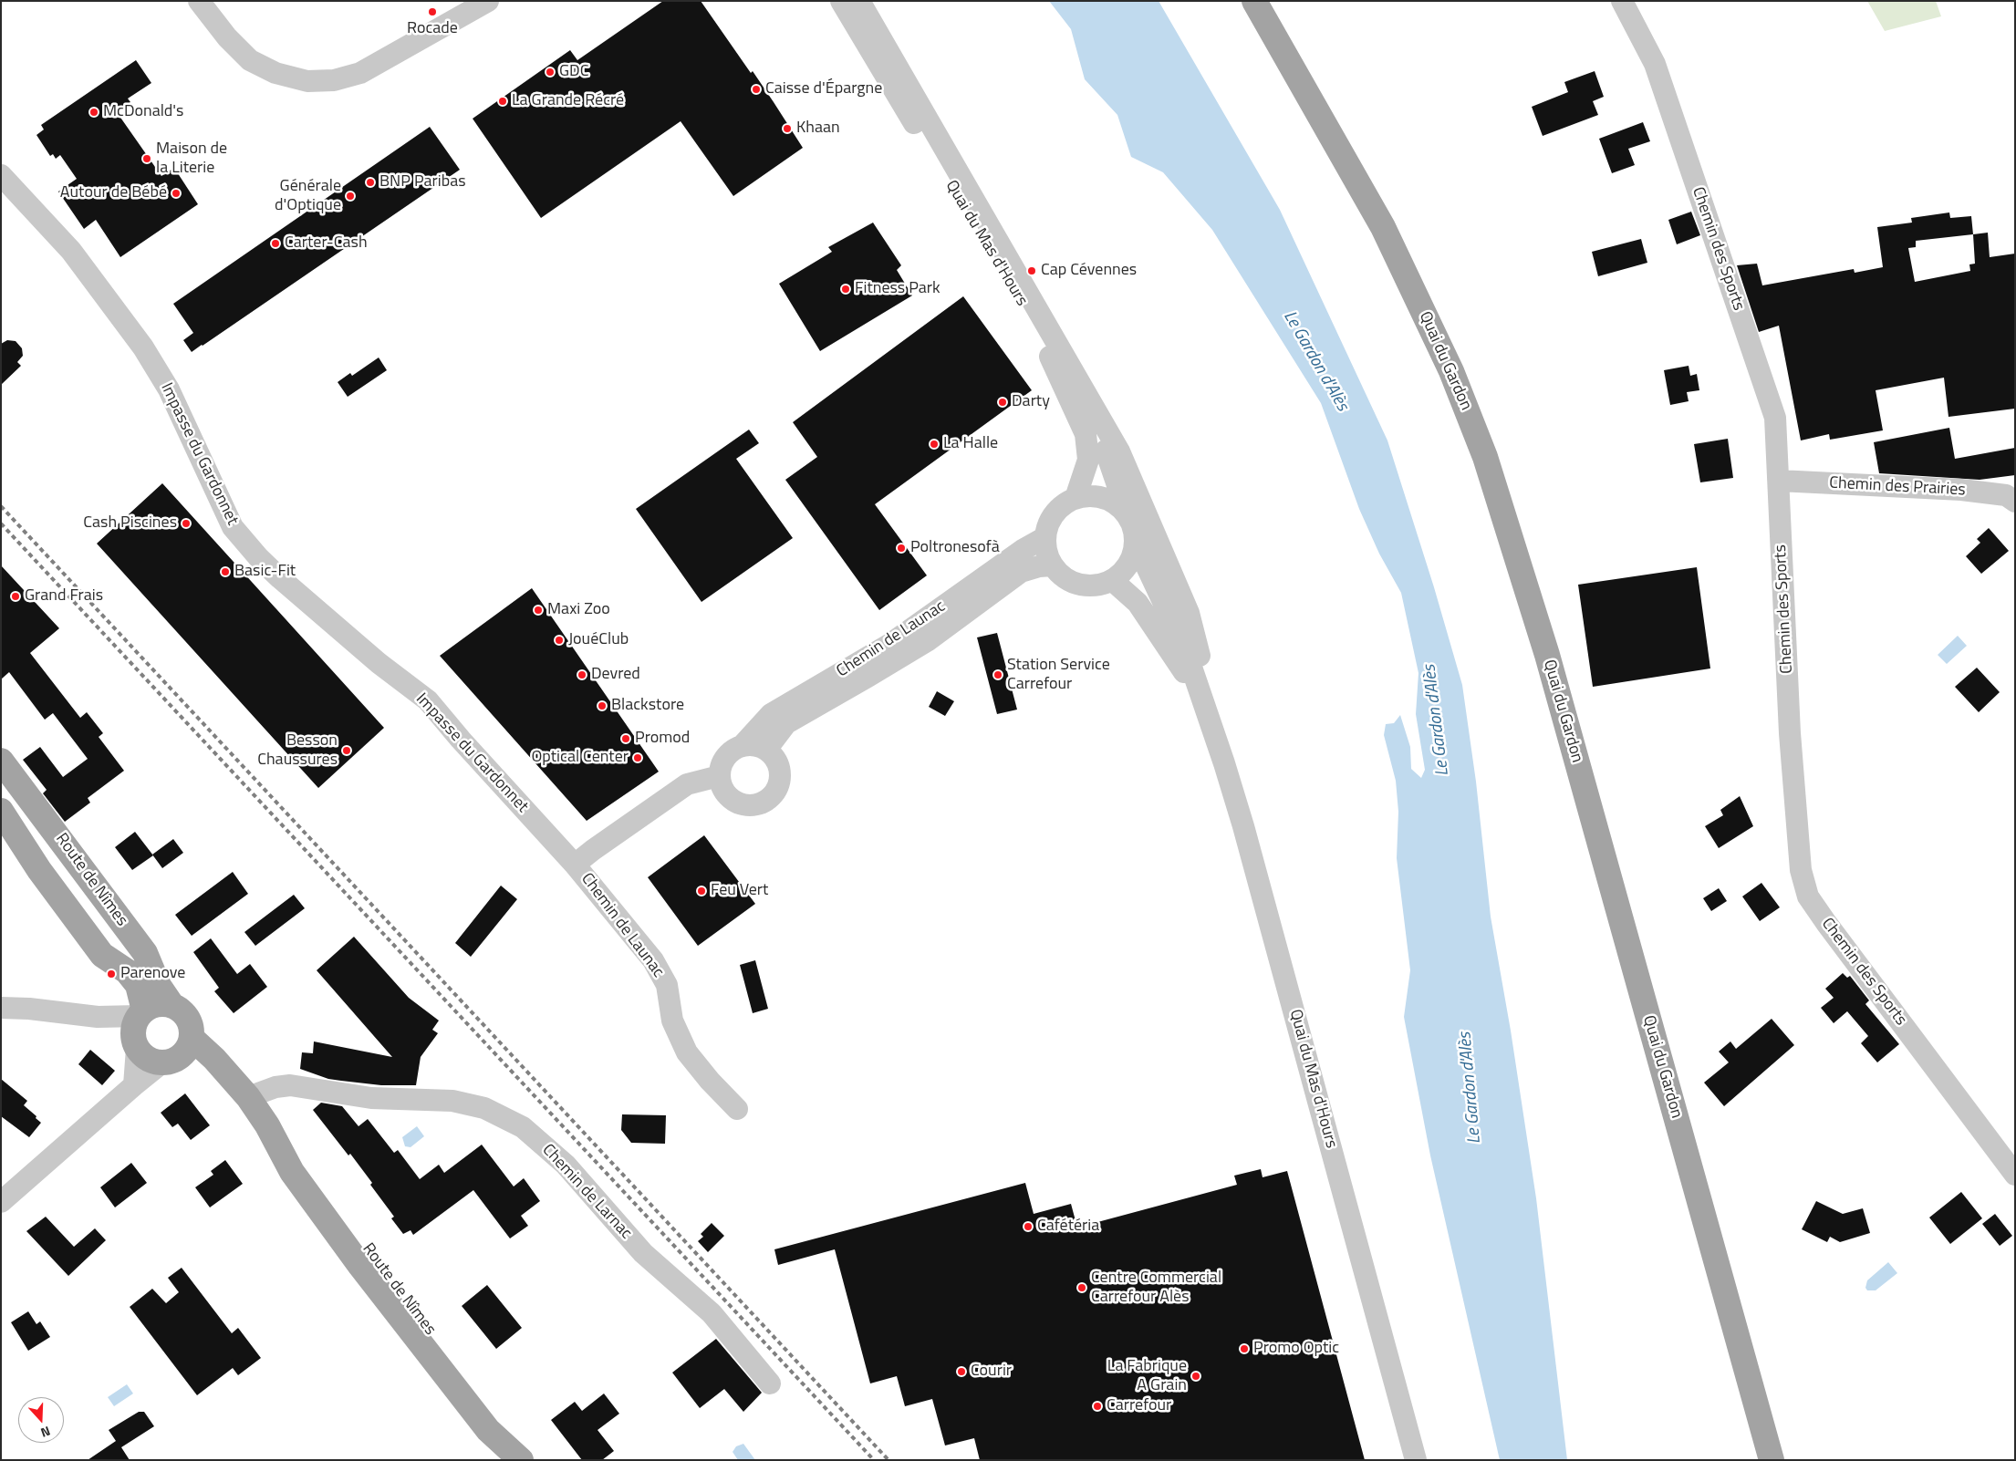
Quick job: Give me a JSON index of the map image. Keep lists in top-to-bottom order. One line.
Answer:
{"streets":{"main road":["Quai du Gardon","Route de Nîmes"],"street":["Quai du Mas d'Hours","Chemin des Sports","Impasse du Gardonnet","Chemin des Prairies","Chemin de Launac","Chemin de Larnac"]},"crossings":[["Quai du Mas d'Hours","Chemin de Launac"],["Chemin des Sports","Chemin des Prairies"],["Impasse du Gardonnet","Chemin de Launac"],["Route de Nîmes","Chemin de Larnac"]],"water":["Le Gardon d'Alès"],"places":["Rocade","GDC","Caisse d'Épargne","La Grande Récré","McDonald's","Khaan","Maison de la Literie","BNP Paribas","Autour de Bébé","Générale d'Optique","Carter-Cash","Cap Cévennes","Fitness Park","Darty","La Halle","Cash Piscines","Poltronesofà","Basic-Fit","Grand Frais","Maxi Zoo","JouéClub","Devred","Station Service Carrefour","Blackstore","Promod","Besson Chaussures","Optical Center","Feu Vert","Parenove","Cafétéria","Centre Commercial Carrefour Alès","Promo Optic","Courir","La Fabrique A Grain","Carrefour"],"north":"bottom"}
